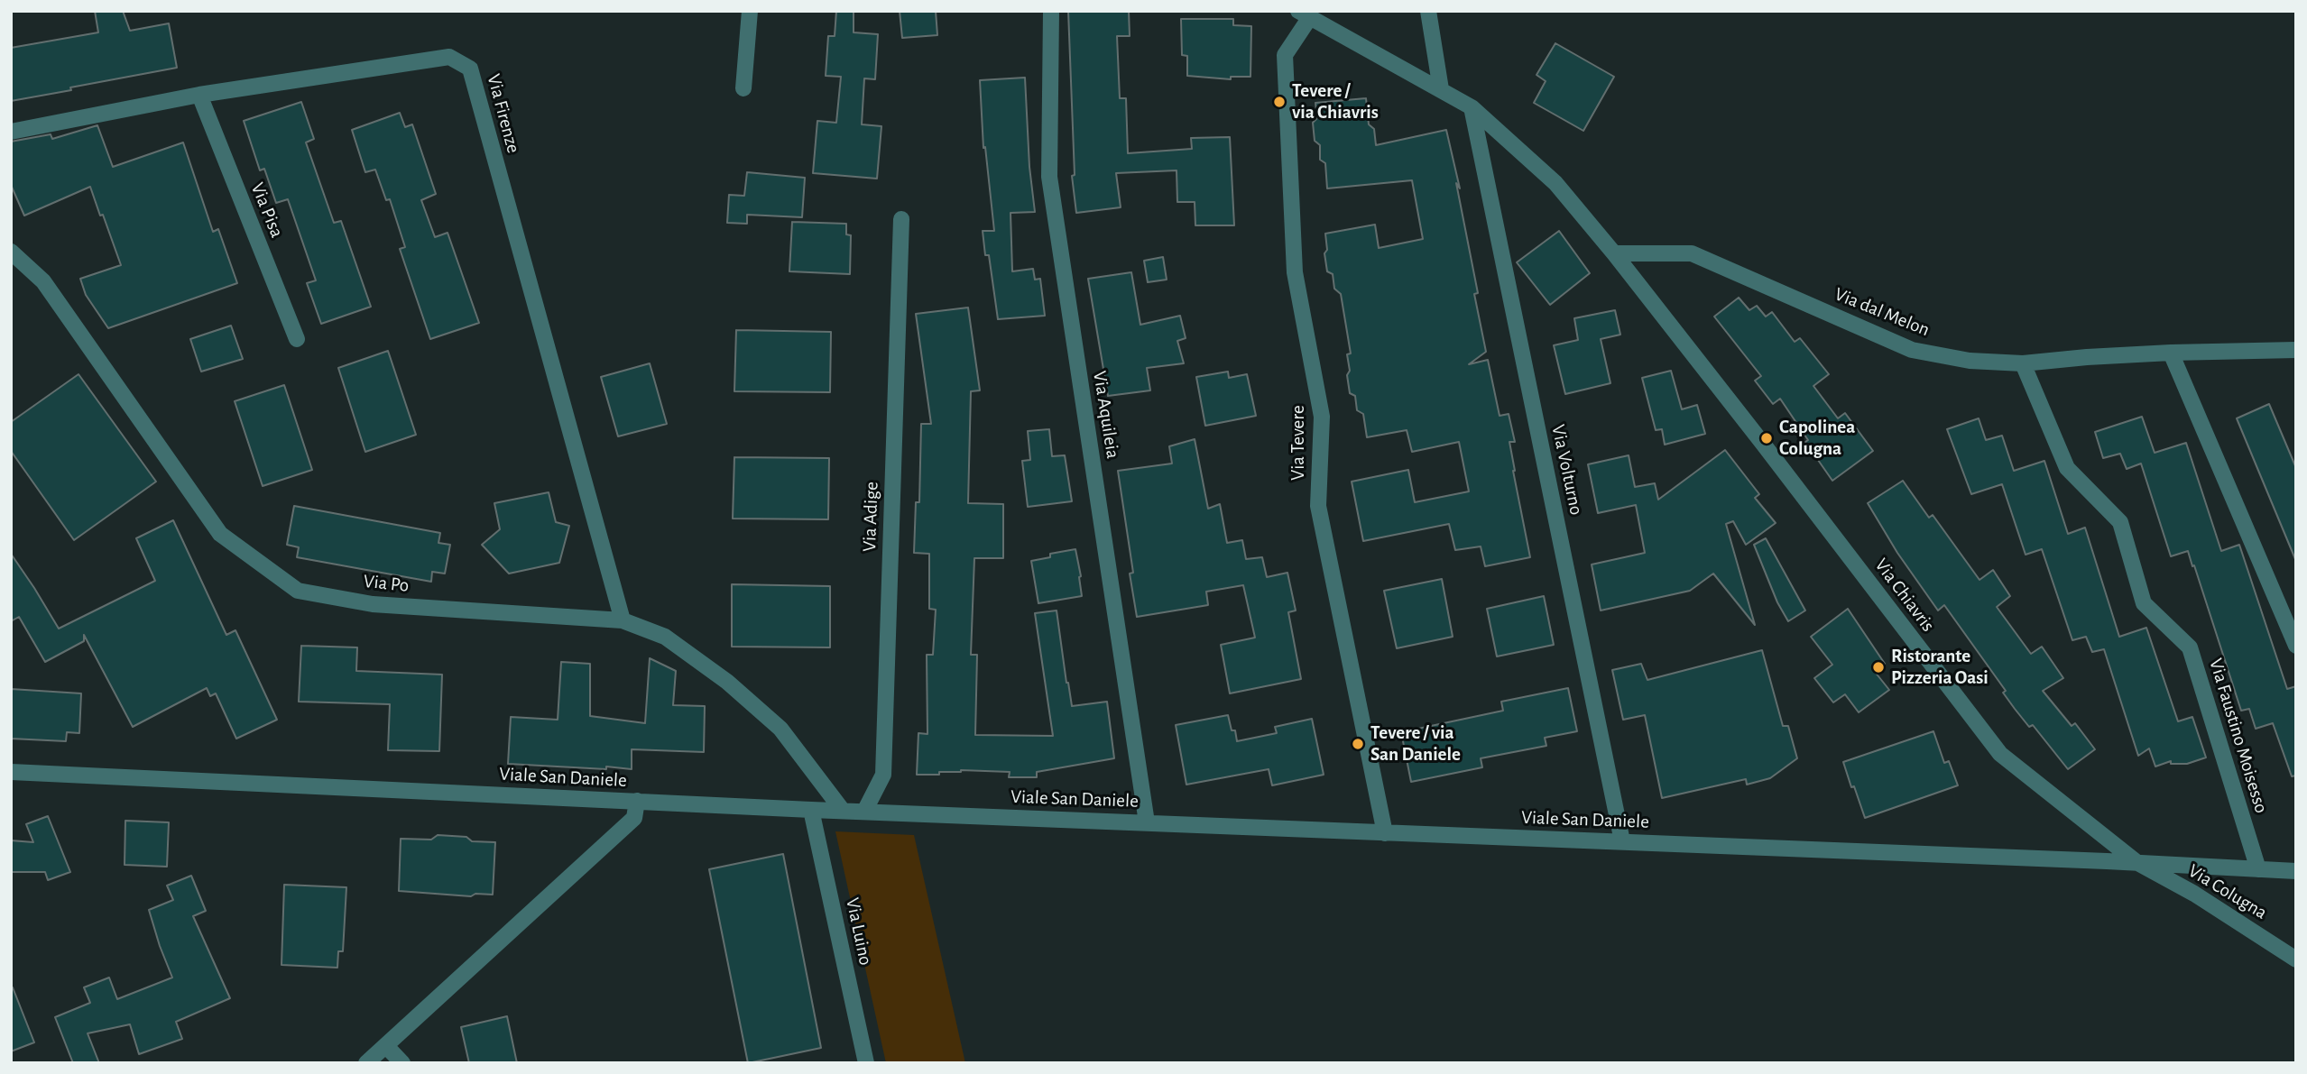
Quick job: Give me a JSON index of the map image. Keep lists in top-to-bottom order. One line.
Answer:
{"streets":{"street":["Via Firenze","Via Pisa","Via dal Melon","Via Aquileia","Via Tevere","Via Volturno","Via Adige","Via Po","Via Chiavris","Via Faustino Moisesso","Viale San Daniele","Via Colugna","Via Luino"]},"crossings":[["Via Firenze","Via Pisa"],["Via Firenze","Via Po"],["Via dal Melon","Via Chiavris"],["Via dal Melon","Via Faustino Moisesso"],["Via Aquileia","Viale San Daniele"],["Via Tevere","Viale San Daniele"],["Via Volturno","Via Chiavris"],["Via Volturno","Viale San Daniele"],["Via Adige","Viale San Daniele"],["Via Po","Viale San Daniele"],["Via Chiavris","Viale San Daniele"],["Via Chiavris","Via Colugna"],["Viale San Daniele","Via Colugna"],["Viale San Daniele","Via Luino"]],"places":["Tevere / via Chiavris","Capolinea Colugna","Ristorante Pizzeria Oasi","Tevere / via San Daniele"]}
